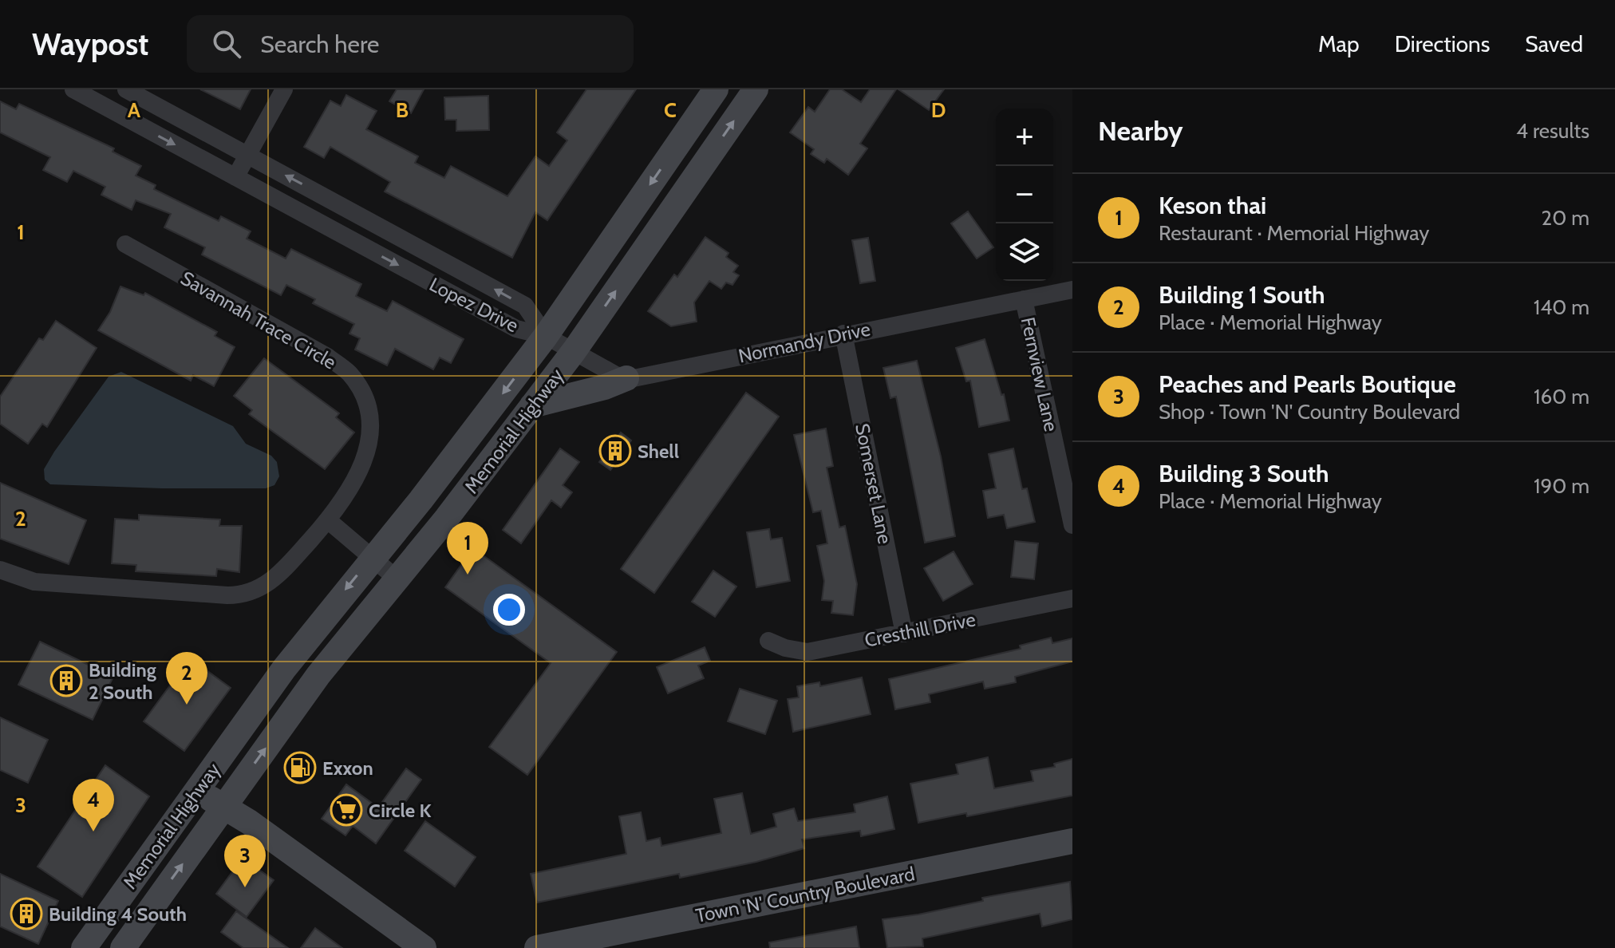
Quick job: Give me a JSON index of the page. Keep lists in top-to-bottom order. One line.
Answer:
{"streets":{"main road":["Memorial Highway","Town 'N' Country Boulevard"],"street":["Lopez Drive","Savannah Trace Circle","Normandy Drive","Fernview Lane","Somerset Lane","Cresthill Drive"]},"crossings":[["Lopez Drive","Memorial Highway"],["Normandy Drive","Fernview Lane"],["Normandy Drive","Somerset Lane"],["Somerset Lane","Cresthill Drive"]],"places":{"building":["Shell","Building 2 South","Building 4 South"],"fuel station":["Exxon"],"supermarket":["Circle K"]},"page":{"header":"Waypost","search":"Search here","nav":["Map","Directions","Saved"],"heading":["Nearby","4 results"],"map_buttons":["+","−"],"list":[{"mark":"1","name":"Keson thai","note":"Restaurant · Memorial Highway","value":"20 m"},{"mark":"2","name":"Building 1 South","note":"Place · Memorial Highway","value":"140 m"},{"mark":"3","name":"Peaches and Pearls Boutique","note":"Shop · Town 'N' Country Boulevard","value":"160 m"},{"mark":"4","name":"Building 3 South","note":"Place · Memorial Highway","value":"190 m"}],"pins":["1","2","4","3"]},"grid":{"columns":["A","B","C","D"],"rows":["1","2","3"]}}
